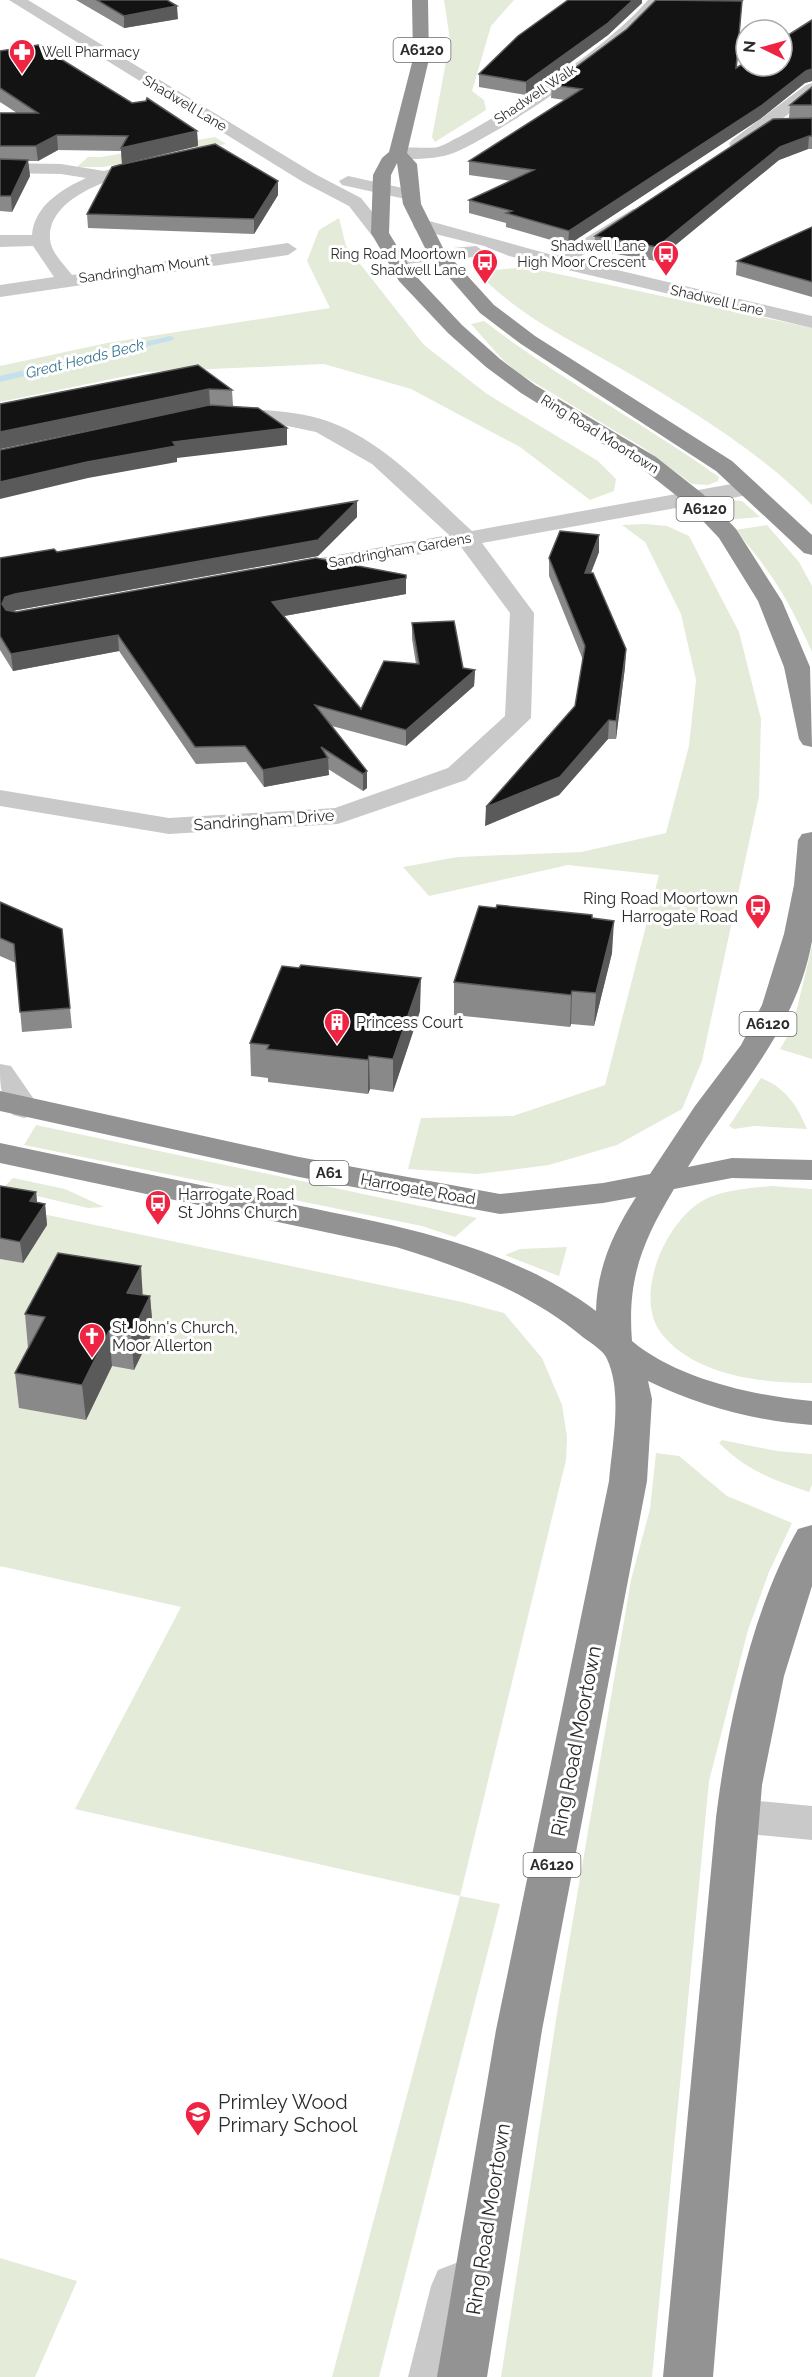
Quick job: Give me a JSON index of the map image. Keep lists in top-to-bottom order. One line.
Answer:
{"streets":{"highway":["A6120","Ring Road Moortown","A61","Harrogate Road"],"street":["Shadwell Walk","Shadwell Lane","Sandringham Mount","Sandringham Gardens","Sandringham Drive"]},"crossings":[["A6120","Shadwell Walk"],["A6120","Shadwell Lane"],["A6120","Ring Road Moortown"],["A6120","Sandringham Gardens"],["A6120","Harrogate Road"],["Shadwell Walk","Shadwell Lane"],["Shadwell Lane","Ring Road Moortown"],["Ring Road Moortown","Sandringham Gardens"],["Ring Road Moortown","Harrogate Road"],["Sandringham Gardens","Sandringham Drive"]],"water":["Great Heads Beck"],"places":{"pharmacy":["Well Pharmacy"],"bus stop":["Shadwell Lane High Moor Crescent","Ring Road Moortown Shadwell Lane","Ring Road Moortown Harrogate Road","Harrogate Road St Johns Church"],"building":["Princess Court"],"church":["St John's Church, Moor Allerton"],"school or university":["Primley Wood Primary School"]},"north":"left"}
